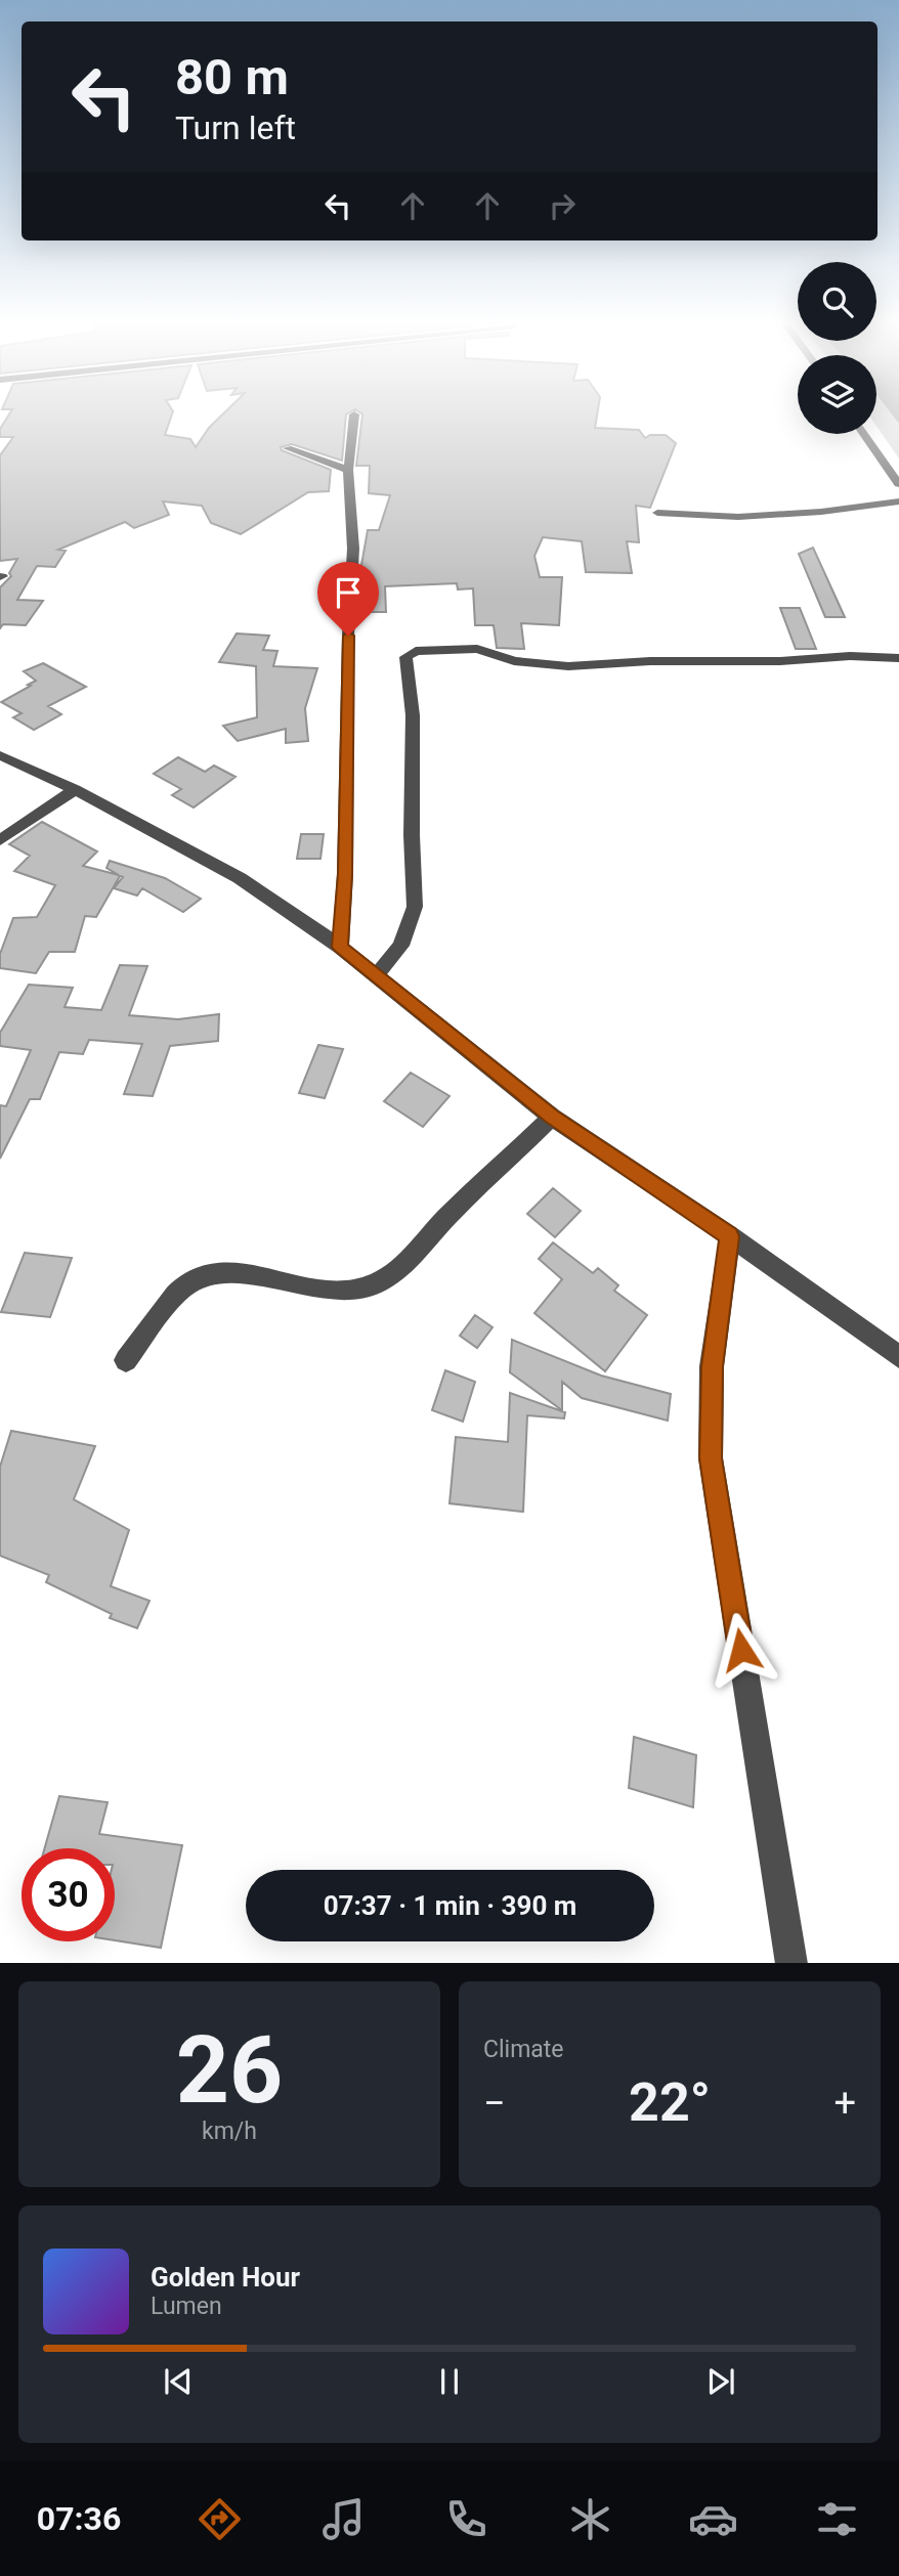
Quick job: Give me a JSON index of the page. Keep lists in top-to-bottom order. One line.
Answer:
{"page":{"turn":["80 m","Turn left"],"limit":"30","trip":"07:37 · 1 min · 390 m","tile":[["26","km/h"],"Climate"],"heat":["−","22°","+"],"song":["Golden Hour","Lumen"],"tabs":"07:36"}}
